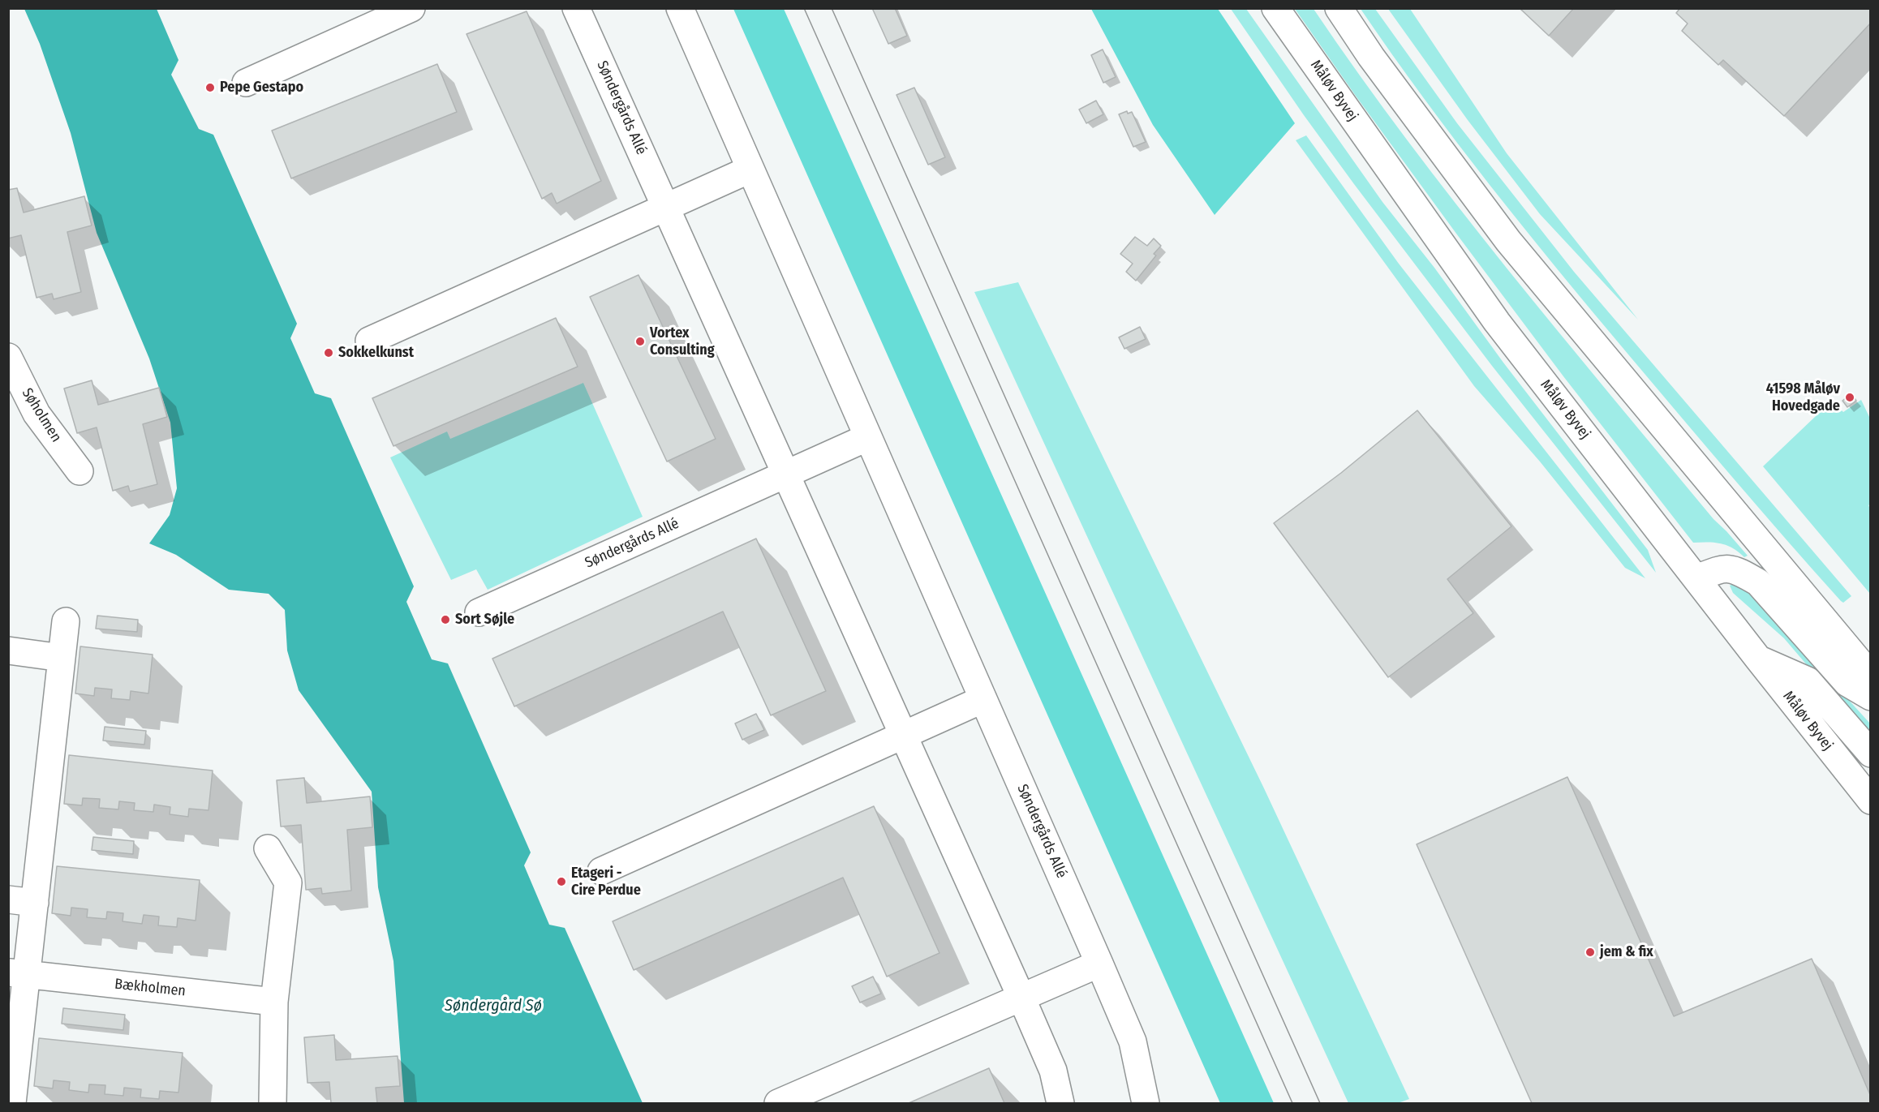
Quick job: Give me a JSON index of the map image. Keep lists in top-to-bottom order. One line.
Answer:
{"streets":{"street":["Måløv Byvej","Søndergårds Allé","Søholmen","Bækholmen"]},"water":["Søndergård Sø"],"places":["Pepe Gestapo","Vortex Consulting","Sokkelkunst","41598 Måløv Hovedgade","Sort Søjle","Etageri - Cire Perdue","jem & fix"]}
